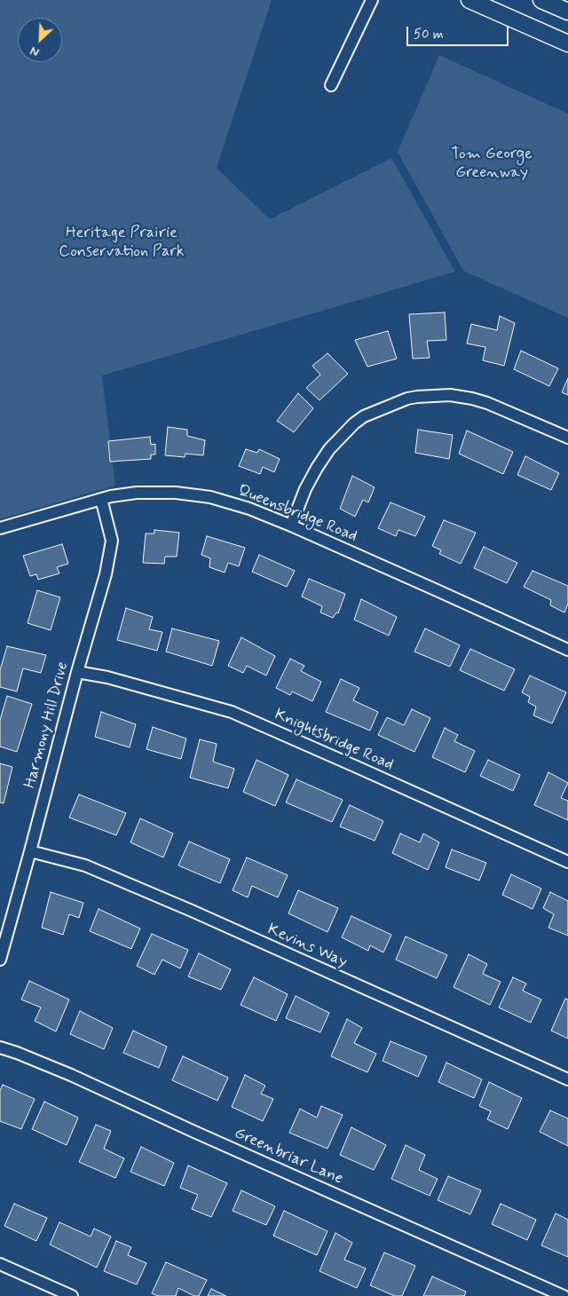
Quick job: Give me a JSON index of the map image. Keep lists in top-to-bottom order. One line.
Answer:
{"streets":{"street":["Queensbridge Road","Harmony Hill Drive","Knightsbridge Road","Kevins Way","Greenbriar Lane"]},"crossings":[["Queensbridge Road","Harmony Hill Drive"],["Harmony Hill Drive","Knightsbridge Road"],["Harmony Hill Drive","Kevins Way"]],"parks":["Tom George Greenway","Heritage Prairie Conservation Park"],"scale_bar":"50 m","north":"bottom left"}
